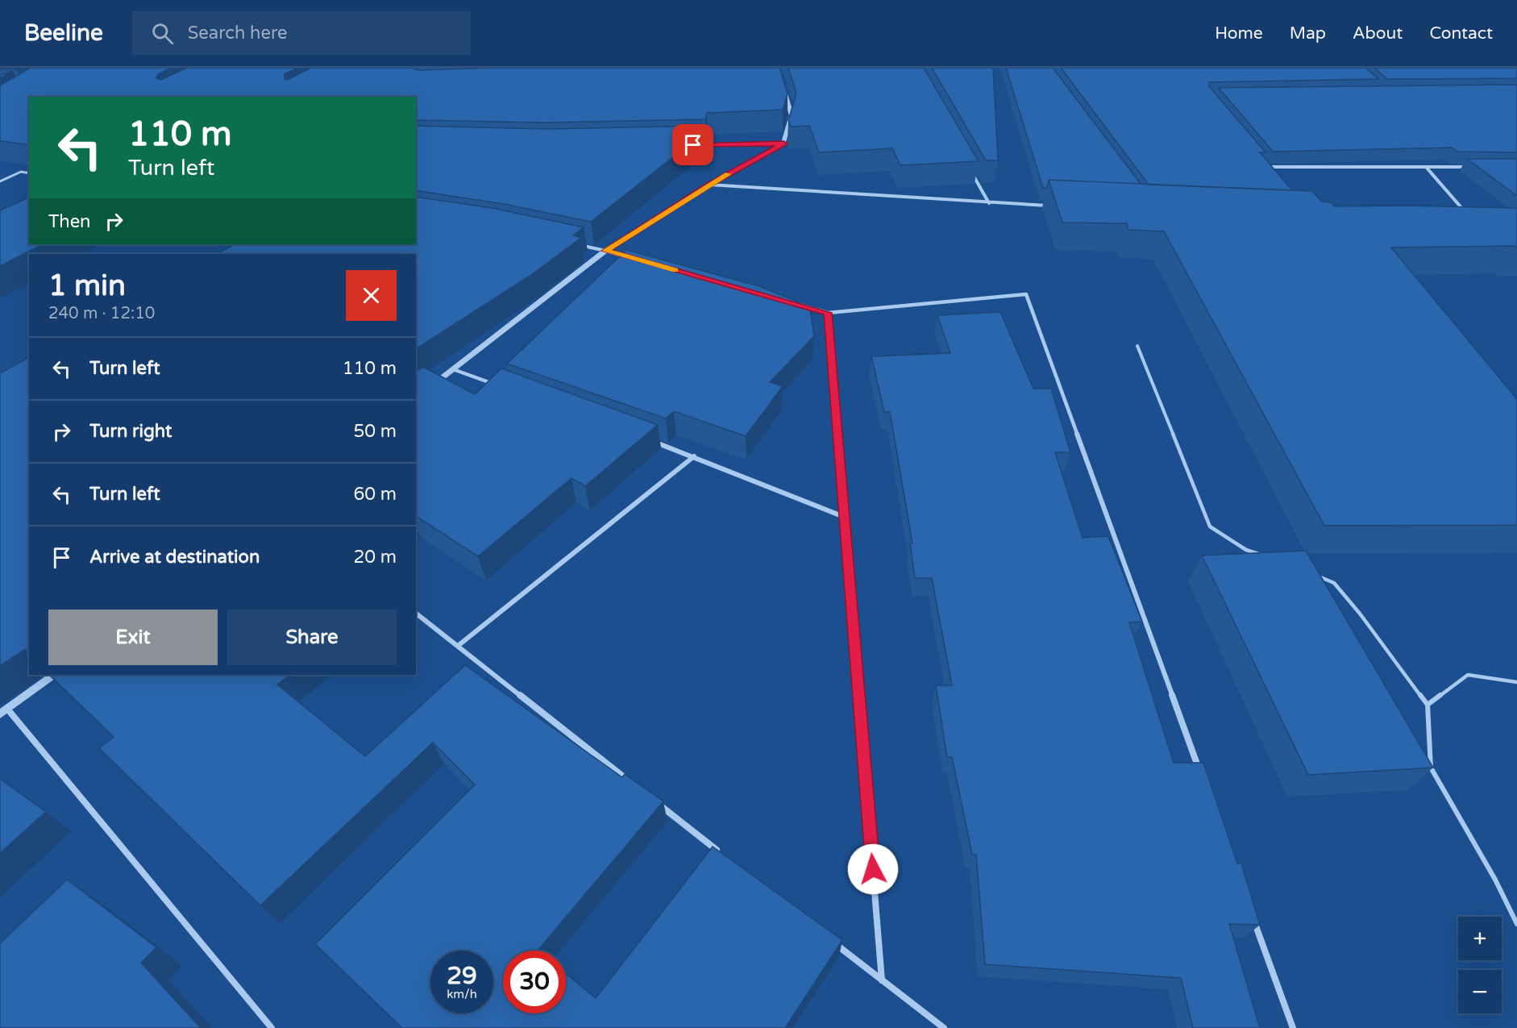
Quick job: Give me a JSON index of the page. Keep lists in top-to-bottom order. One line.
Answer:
{"page":{"header":"Beeline","search":"Search here","nav":["Home","Map","About","Contact"],"turn":["110 m","Turn left"],"then":"Then","heading":["1 min","240 m · 12:10"],"list":[{"name":"Turn left","value":"110 m"},{"name":"Turn right","value":"50 m"},{"name":"Turn left","value":"60 m"},{"name":"Arrive at destination","value":"20 m"}],"buttons":["Exit","Share"],"map_buttons":["+","−"],"speed":"29 km/h","limit":"30"}}
